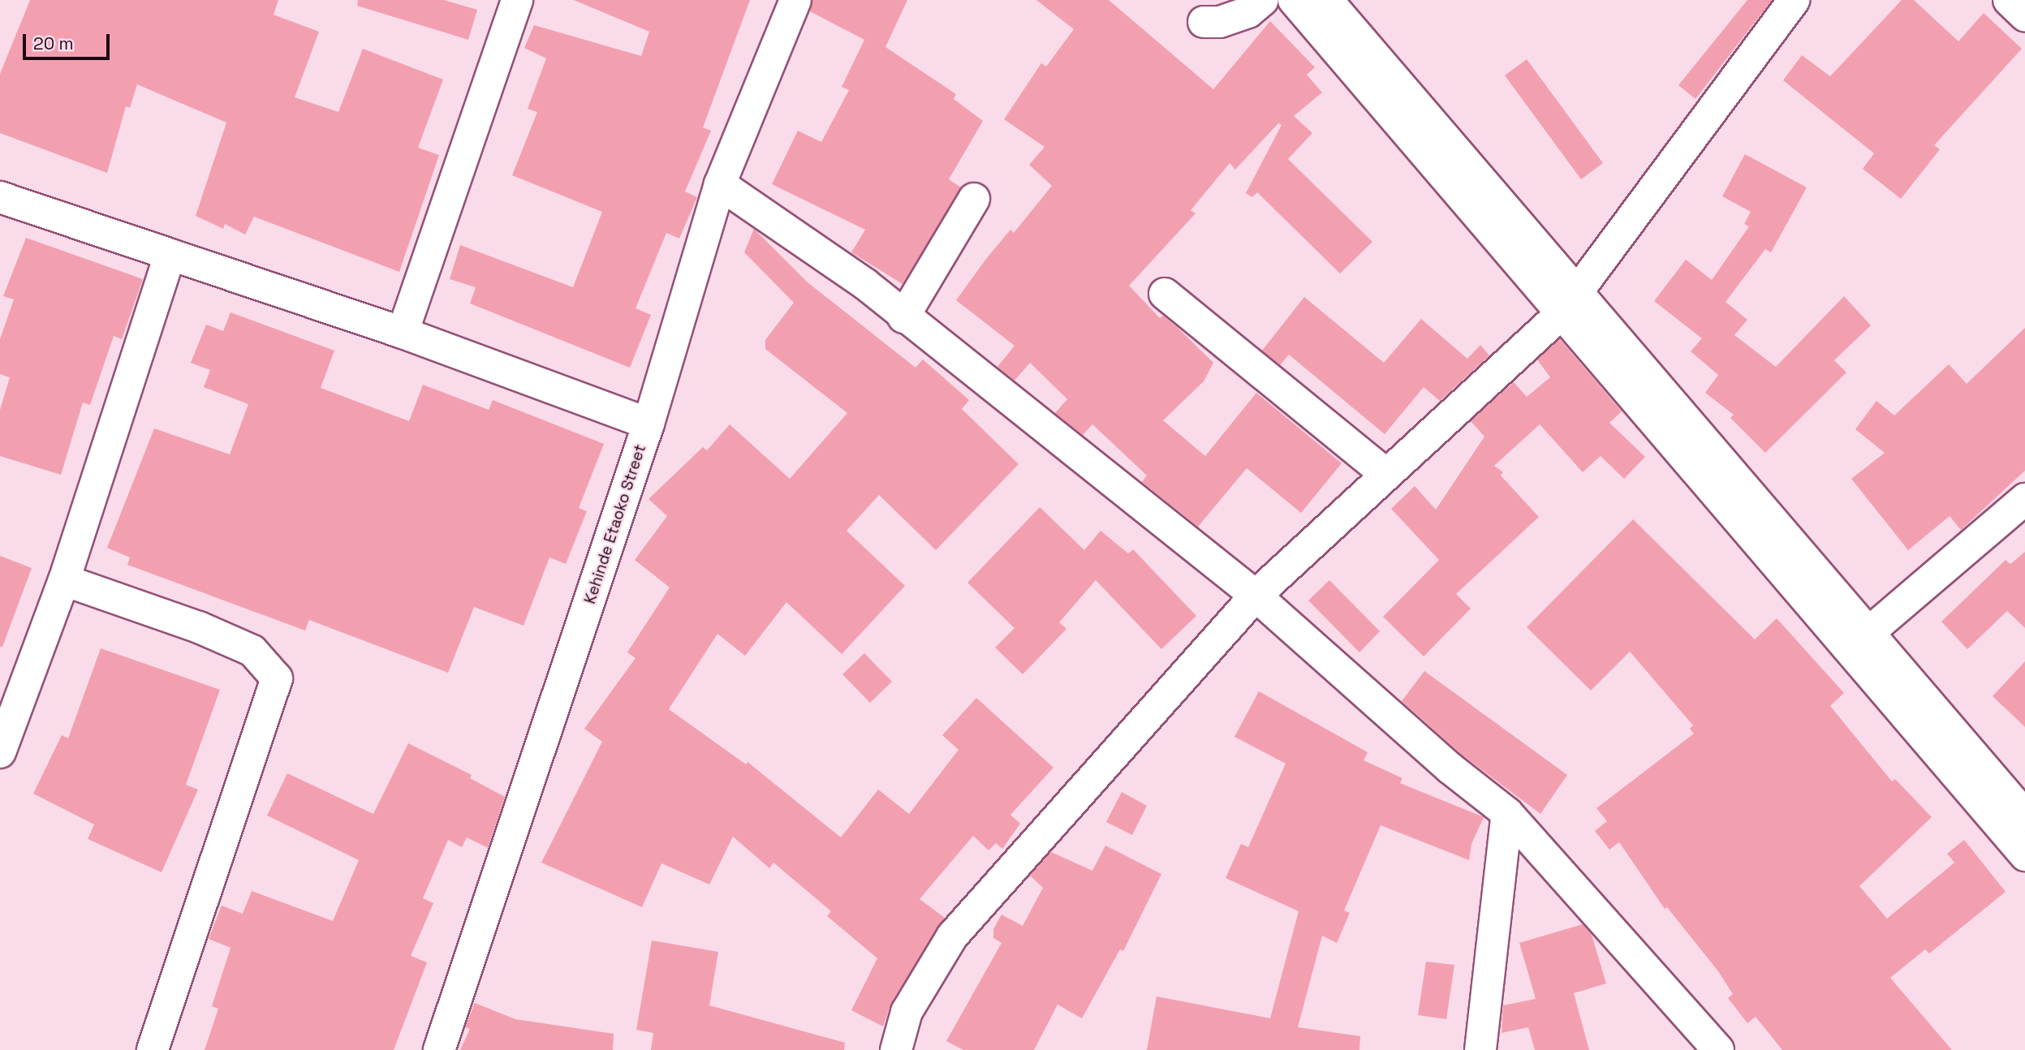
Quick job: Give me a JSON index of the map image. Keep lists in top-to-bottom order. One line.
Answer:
{"streets":{"street":["Kehinde Etaoko Street"]},"scale_bar":"20 m"}
